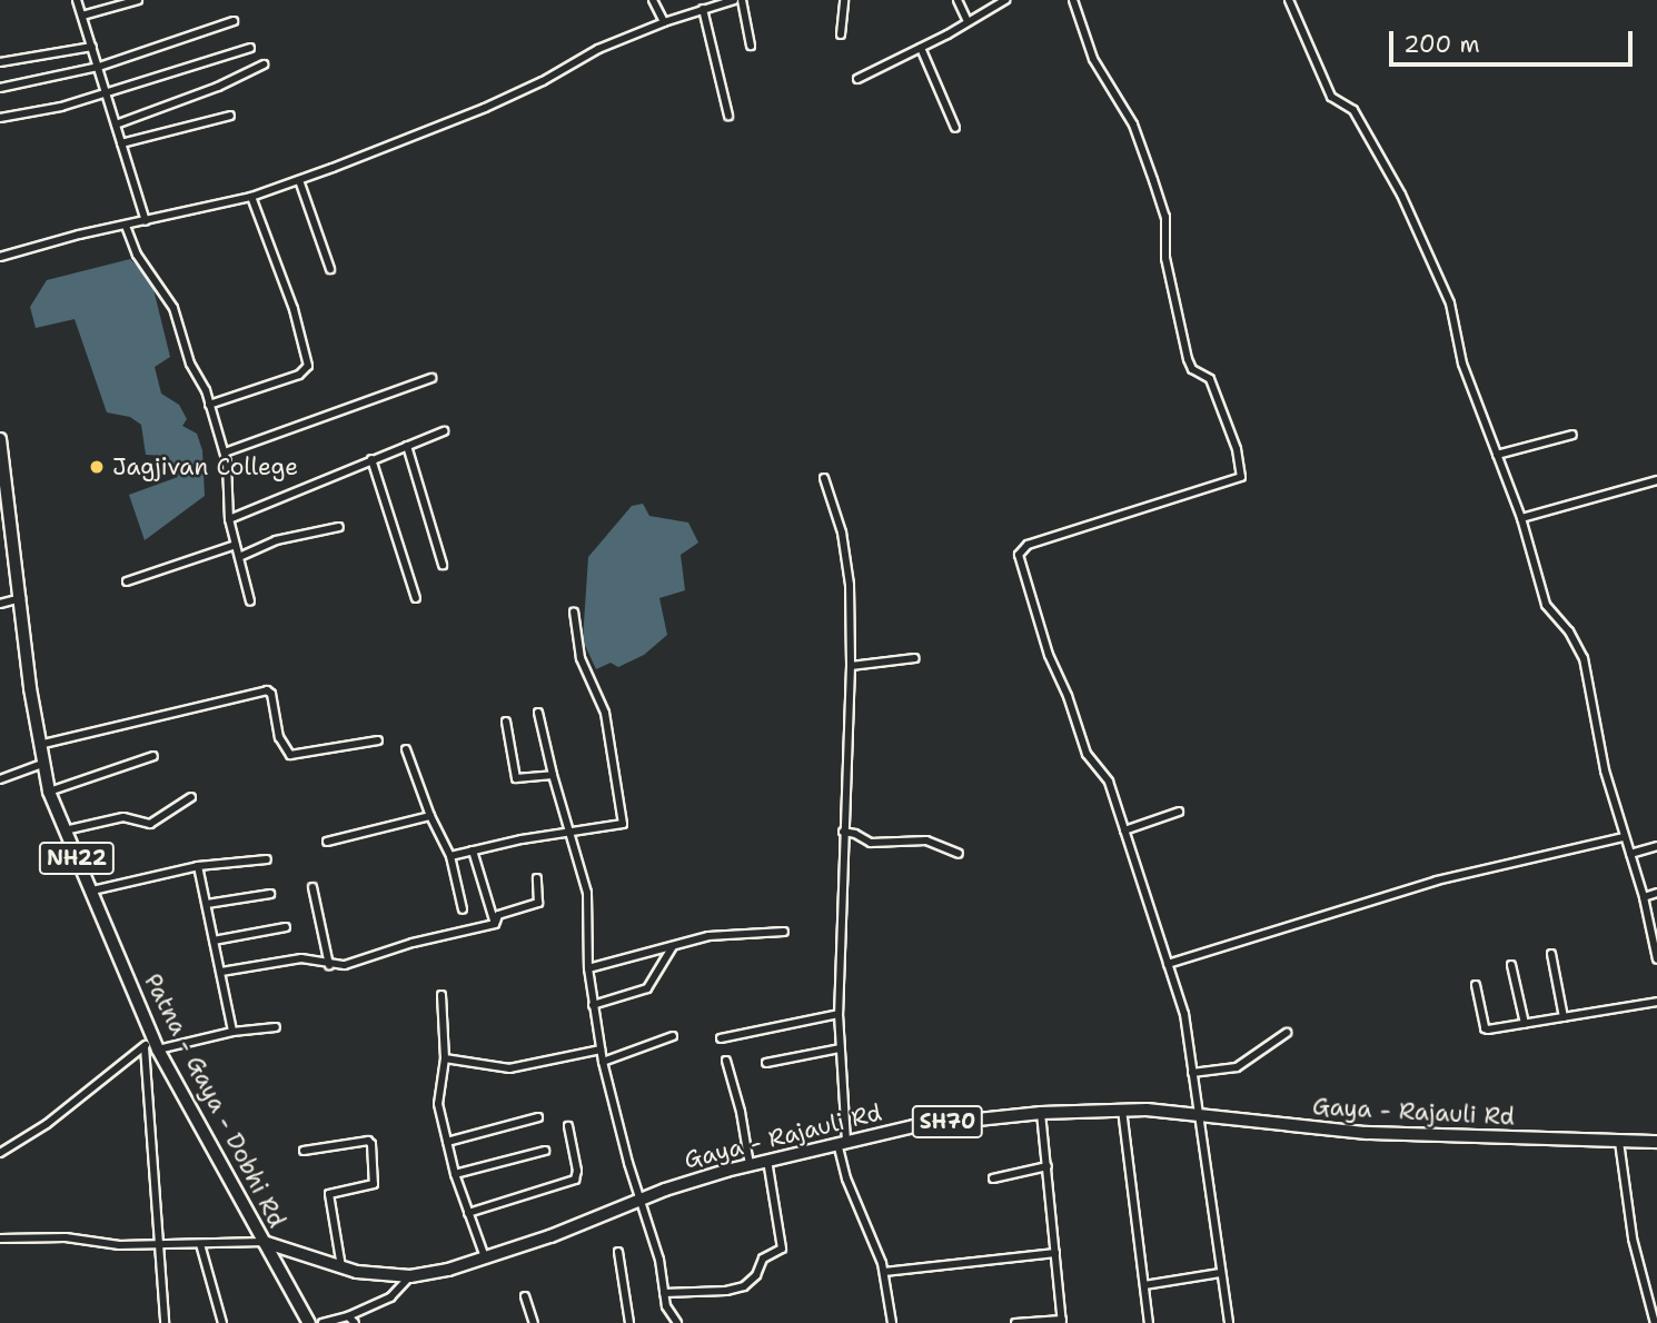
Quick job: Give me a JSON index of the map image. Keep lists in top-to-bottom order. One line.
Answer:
{"streets":{"main road":["NH22","Patna - Gaya - Dobhi Rd","Gaya - Rajauli Rd","SH70"]},"crossings":[["Patna - Gaya - Dobhi Rd","Gaya - Rajauli Rd"]],"places":["Jagjivan College"],"scale_bar":"200 m"}
